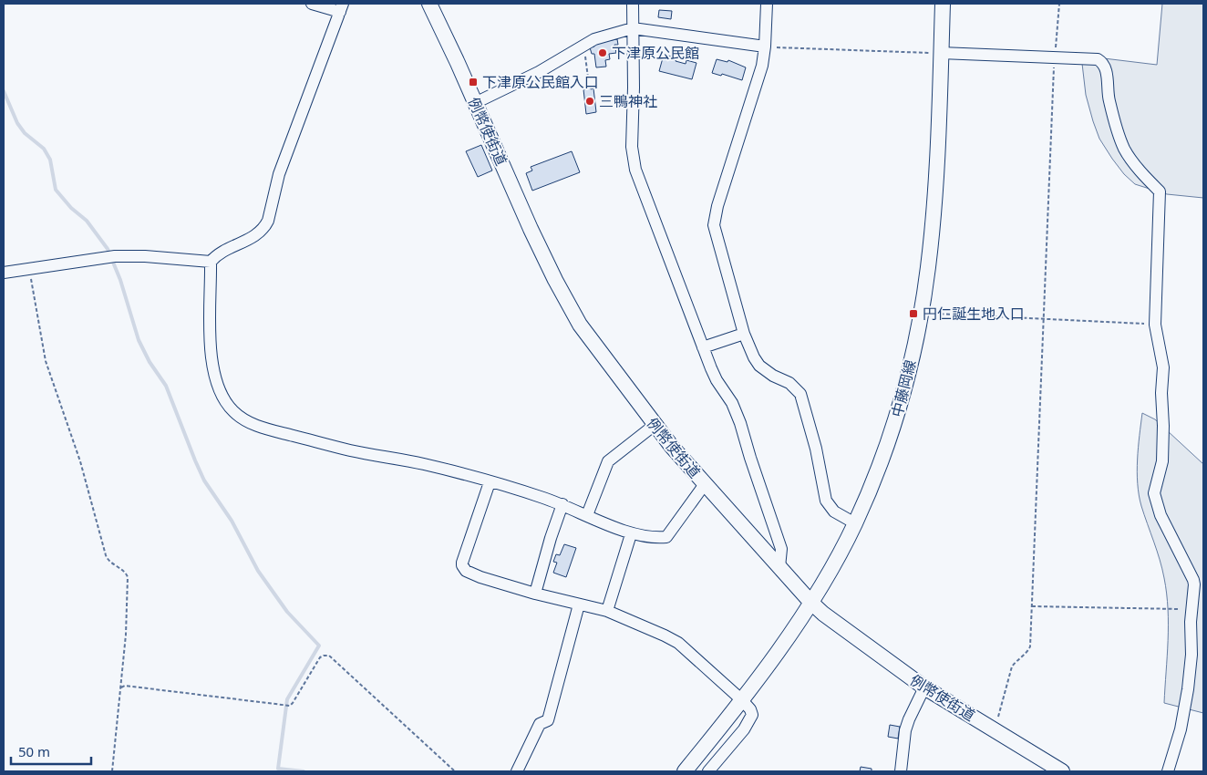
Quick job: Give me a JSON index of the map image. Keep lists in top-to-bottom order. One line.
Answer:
{"streets":{"main road":["例幣使街道","中藤岡線"]},"crossings":[["例幣使街道","中藤岡線"]],"places":{"other":["下津原公民館","三鴨神社"],"transit":["下津原公民館入口","円仁誕生地入口"]},"scale_bar":"50 m"}
